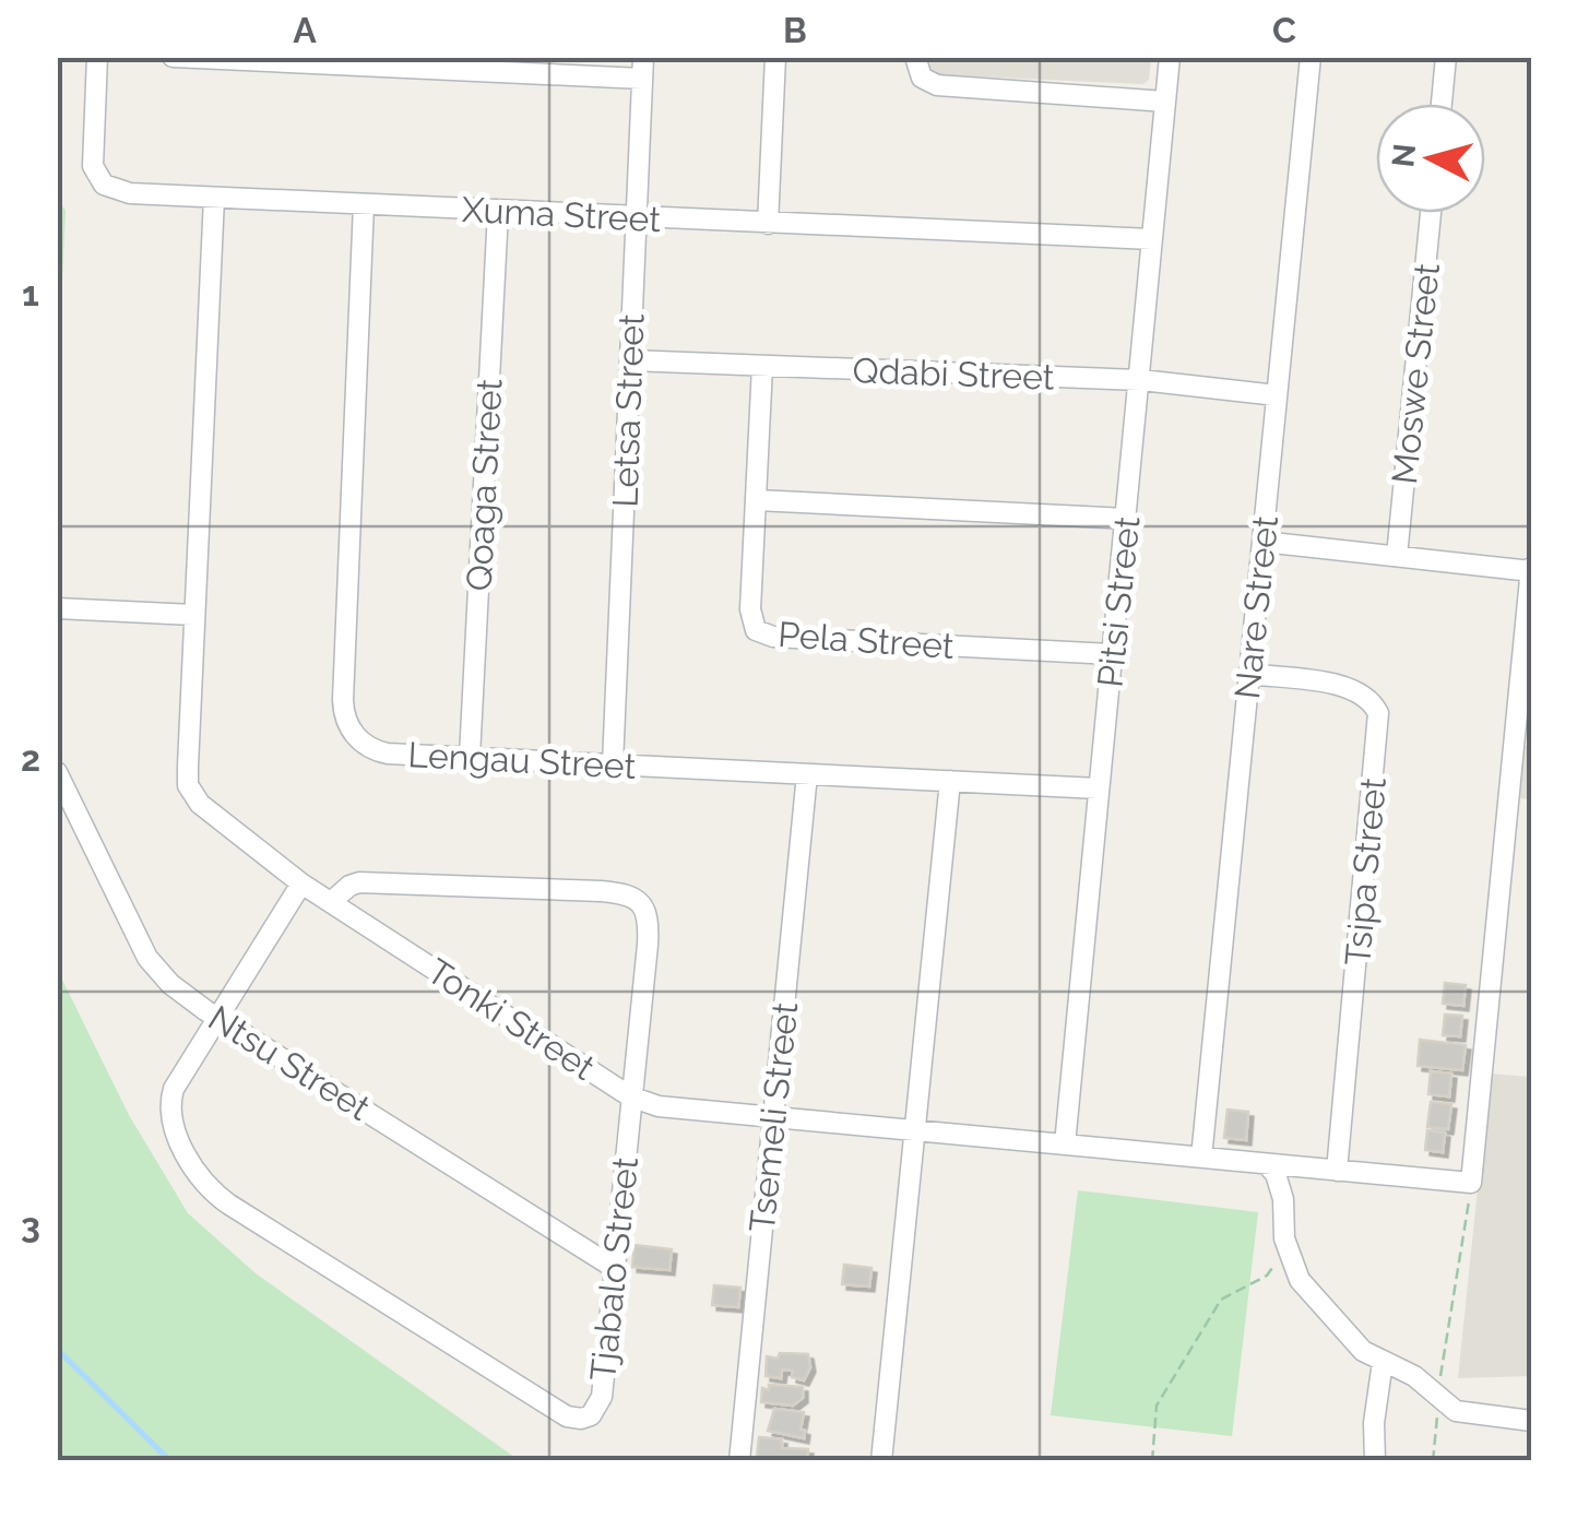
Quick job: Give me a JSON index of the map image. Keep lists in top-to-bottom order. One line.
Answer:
{"streets":{"street":["Xuma Street","Qdabi Street","Moswe Street","Letsa Street","Qoaga Street","Pitsi Street","Nare Street","Pela Street","Lengau Street","Tsipa Street","Tonki Street","Ntsu Street","Tsemeli Street","Tjabalo Street"]},"crossings":[["Xuma Street","Letsa Street"],["Xuma Street","Qoaga Street"],["Xuma Street","Pitsi Street"],["Xuma Street","Lengau Street"],["Xuma Street","Tonki Street"],["Qdabi Street","Letsa Street"],["Qdabi Street","Pitsi Street"],["Qdabi Street","Nare Street"],["Qdabi Street","Pela Street"],["Letsa Street","Lengau Street"],["Qoaga Street","Lengau Street"],["Pitsi Street","Pela Street"],["Pitsi Street","Lengau Street"],["Pitsi Street","Tonki Street"],["Nare Street","Tsipa Street"],["Nare Street","Tonki Street"],["Lengau Street","Tsemeli Street"],["Tsipa Street","Tonki Street"],["Tonki Street","Tsemeli Street"],["Tonki Street","Tjabalo Street"],["Ntsu Street","Tjabalo Street"]],"north":"left","grid":{"columns":["A","B","C"],"rows":["1","2","3"]}}
